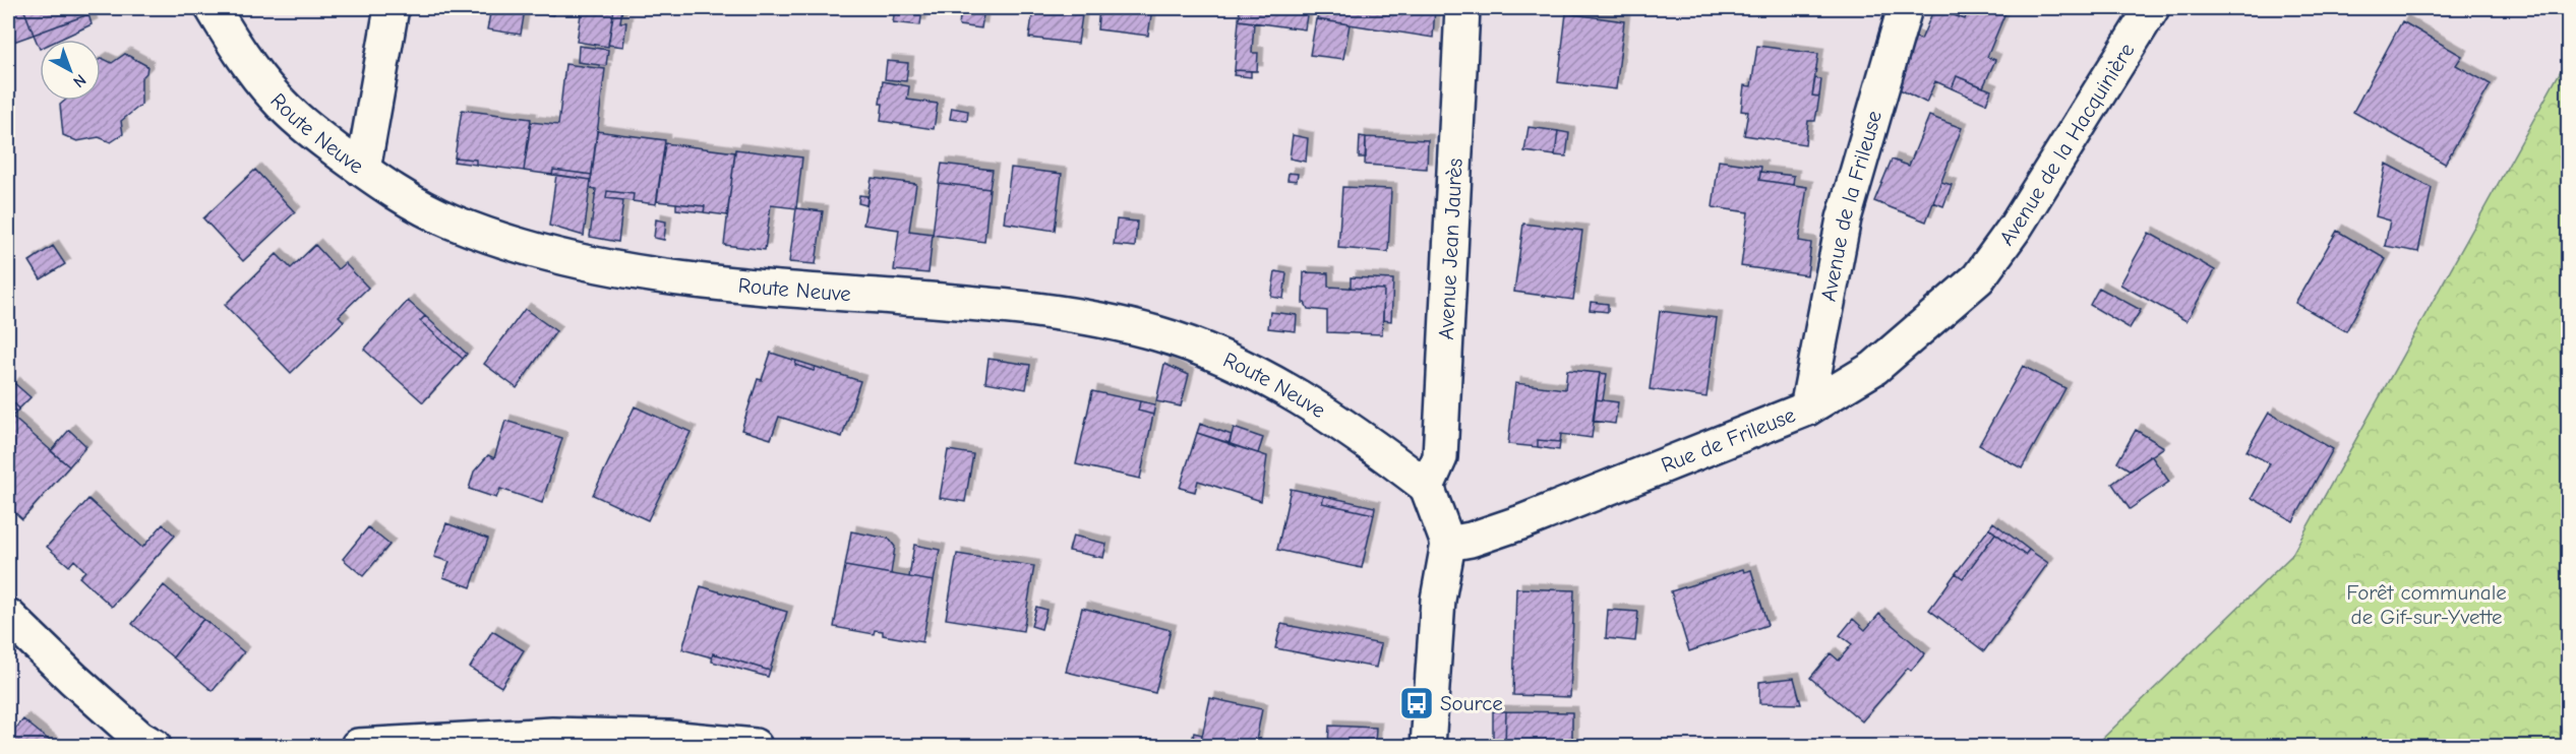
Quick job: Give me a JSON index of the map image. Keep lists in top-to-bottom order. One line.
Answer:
{"streets":{"street":["Route Neuve","Avenue de la Hacquinière","Avenue de la Frileuse","Avenue Jean Jaurès","Rue de Frileuse"]},"crossings":[["Route Neuve","Avenue Jean Jaurès"],["Avenue de la Hacquinière","Rue de Frileuse"],["Avenue de la Frileuse","Rue de Frileuse"]],"parks":["Forêt communale de Gif-sur-Yvette"],"places":{"bus stop":["Source"]},"north":"bottom right"}
